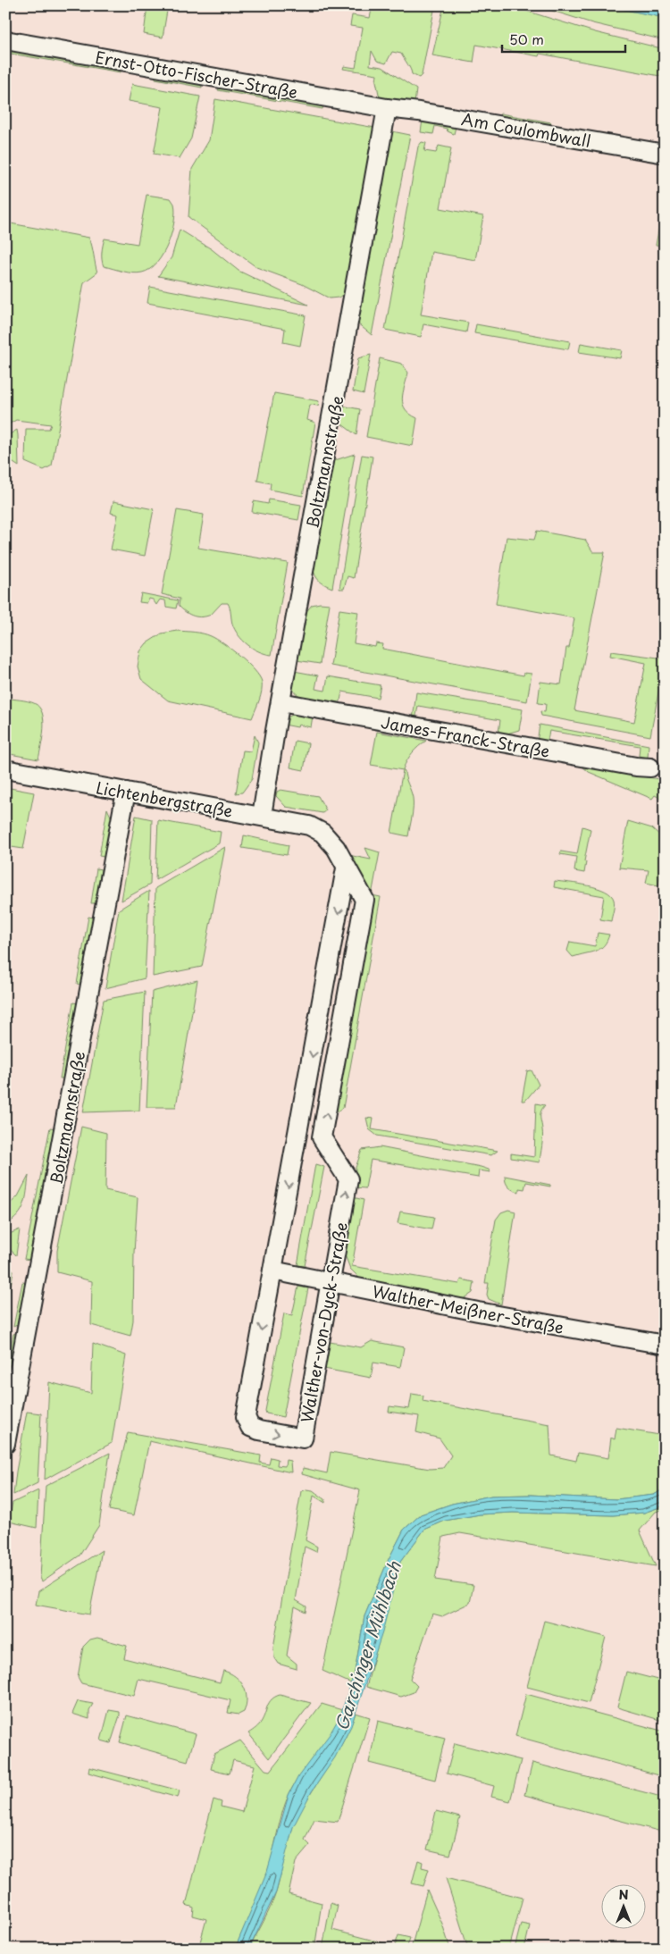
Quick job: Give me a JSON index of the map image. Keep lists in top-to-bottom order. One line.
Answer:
{"streets":{"street":["Ernst-Otto-Fischer-Straße","Am Coulombwall","Boltzmannstraße","James-Franck-Straße","Lichtenbergstraße","Walther-Meißner-Straße","Walther-von-Dyck-Straße"]},"crossings":[["Ernst-Otto-Fischer-Straße","Am Coulombwall"],["Ernst-Otto-Fischer-Straße","Boltzmannstraße"],["Am Coulombwall","Boltzmannstraße"],["Boltzmannstraße","James-Franck-Straße"],["Boltzmannstraße","Lichtenbergstraße"],["Lichtenbergstraße","Walther-von-Dyck-Straße"],["Walther-Meißner-Straße","Walther-von-Dyck-Straße"]],"water":["Garchinger Mühlbach"],"scale_bar":"50 m","north":"top"}
